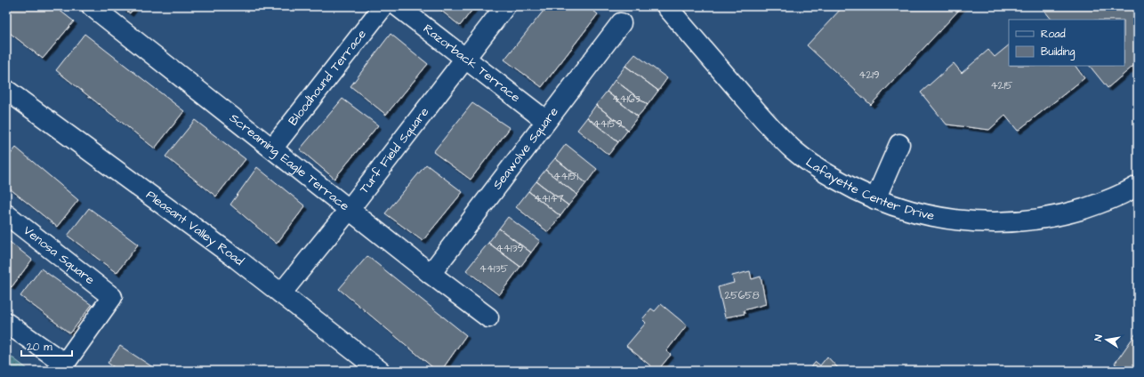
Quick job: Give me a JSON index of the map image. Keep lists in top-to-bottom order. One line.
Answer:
{"streets":{"street":["Razorback Terrace","Bloodhound Terrace","Seawolve Square","Turf Field Square","Screaming Eagle Terrace","Lafayette Center Drive","Pleasant Valley Road","Venosa Square"]},"crossings":[["Razorback Terrace","Seawolve Square"],["Razorback Terrace","Turf Field Square"],["Bloodhound Terrace","Screaming Eagle Terrace"],["Seawolve Square","Screaming Eagle Terrace"],["Turf Field Square","Screaming Eagle Terrace"],["Turf Field Square","Pleasant Valley Road"]],"house_numbers":["4219","4215","44163","44159","44151","44147","44139","44135","25658"],"legend":["Road","Building"],"scale_bar":"20 m","north":"left"}
